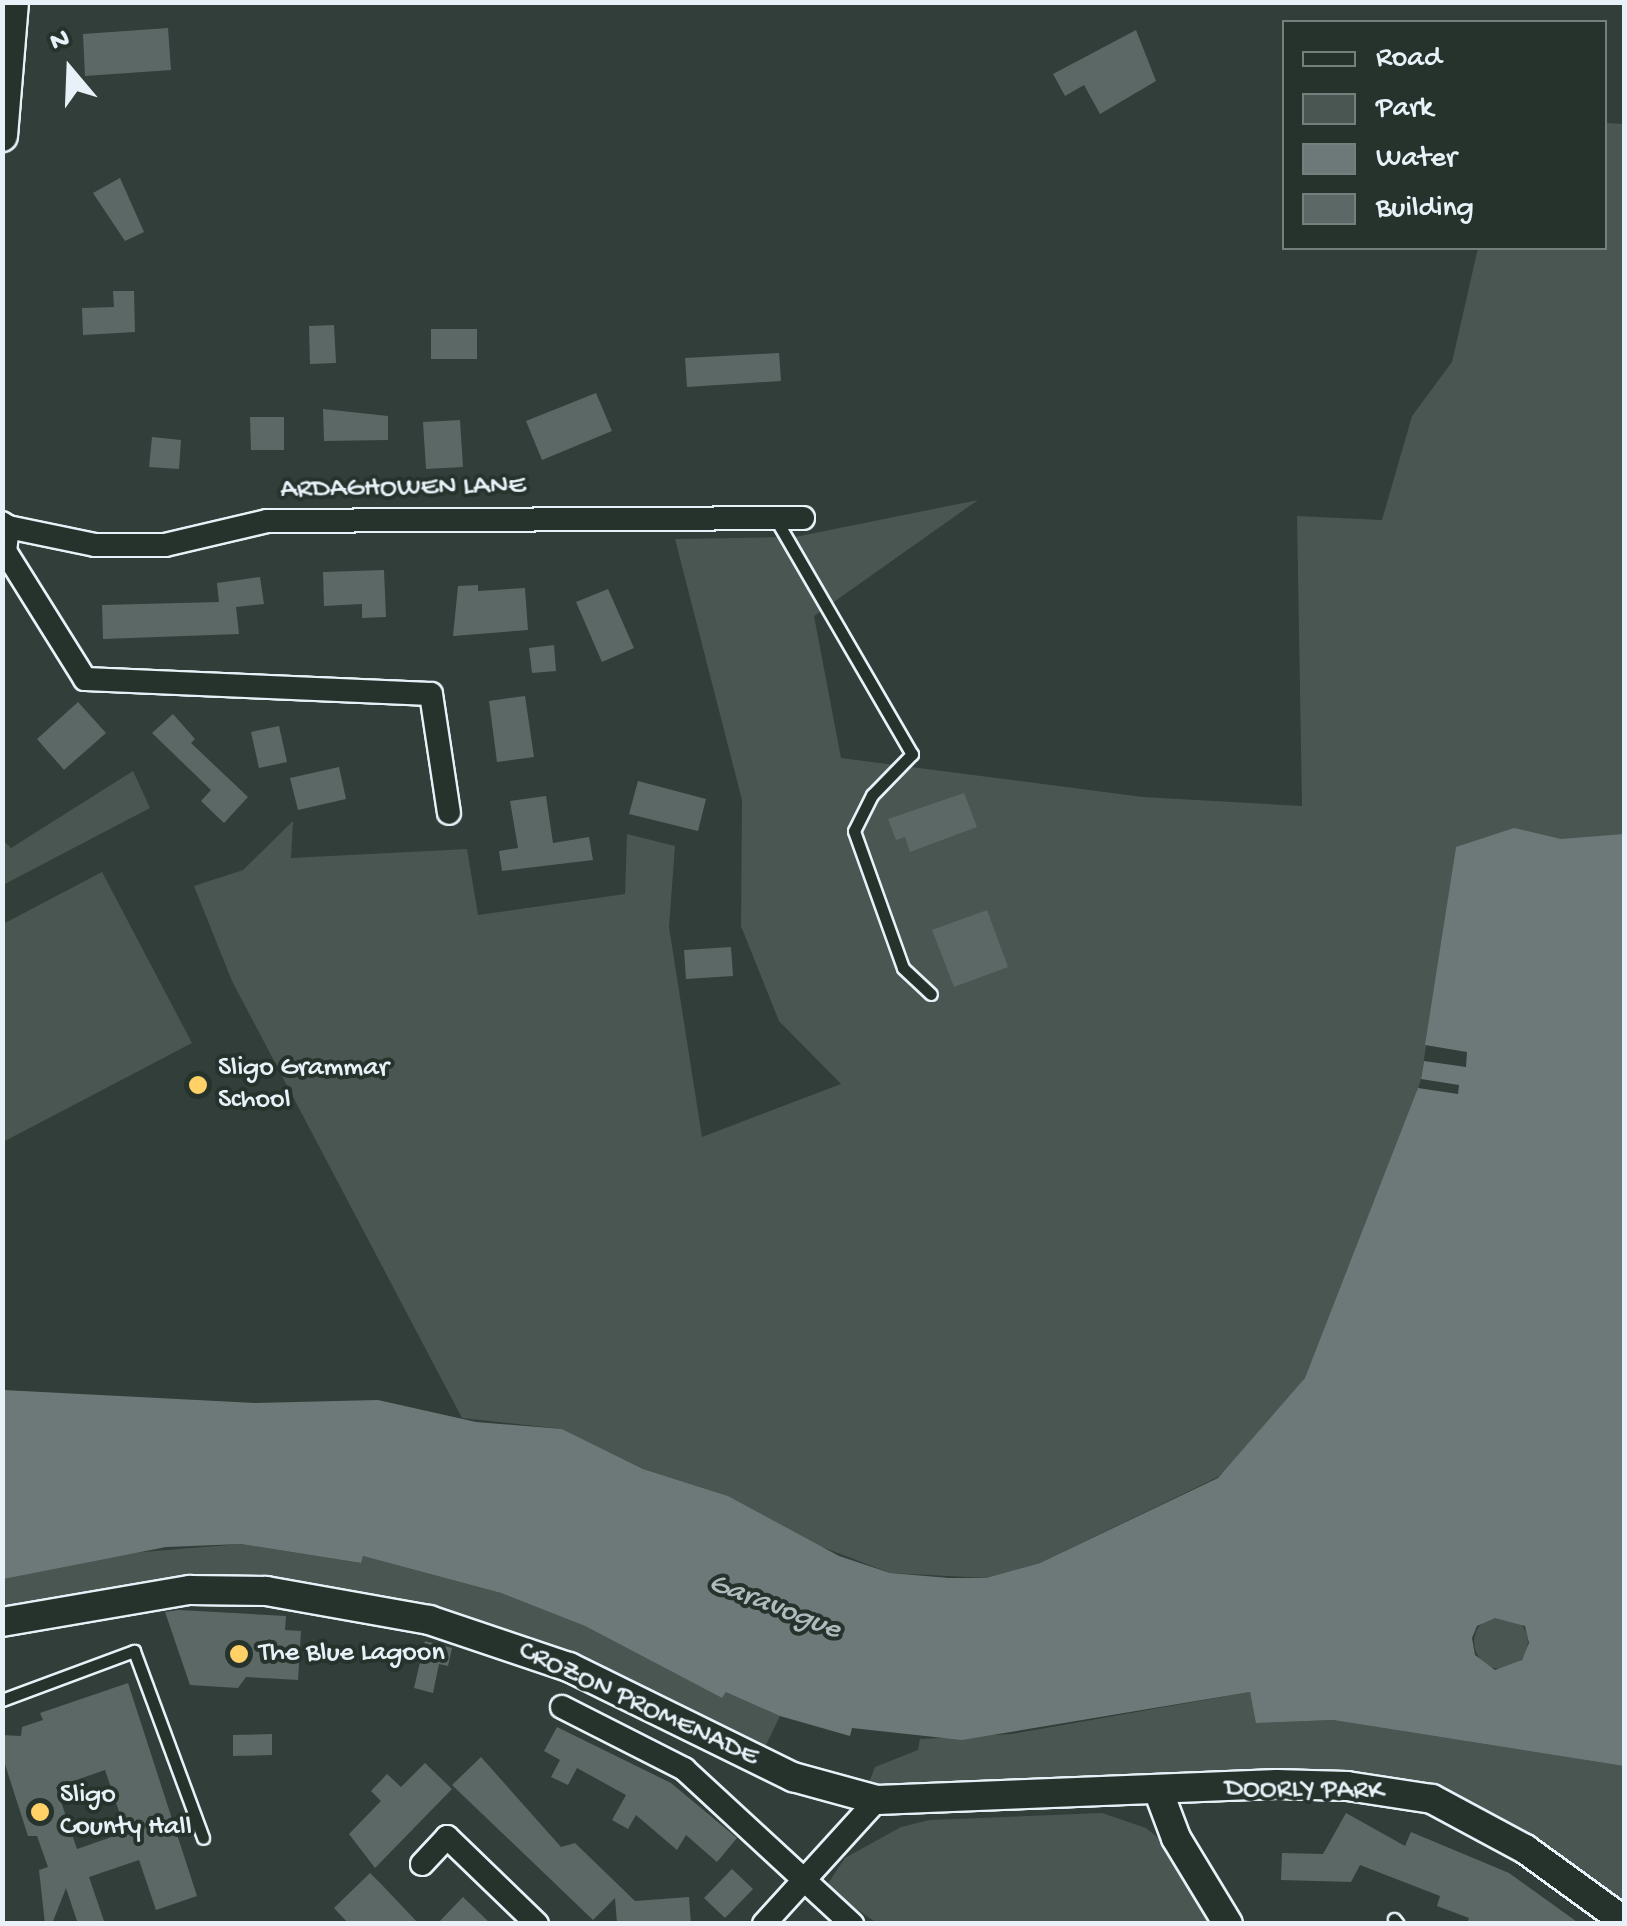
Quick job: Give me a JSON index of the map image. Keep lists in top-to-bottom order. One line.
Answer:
{"streets":{"street":["ARDAGHOWEN LANE","CROZON PROMENADE","DOORLY PARK"]},"crossings":[["CROZON PROMENADE","DOORLY PARK"]],"water":["Garavogue"],"places":["Sligo Grammar School","The Blue Lagoon","Sligo County Hall"],"legend":["Road","Park","Water","Building"],"north":"top"}
